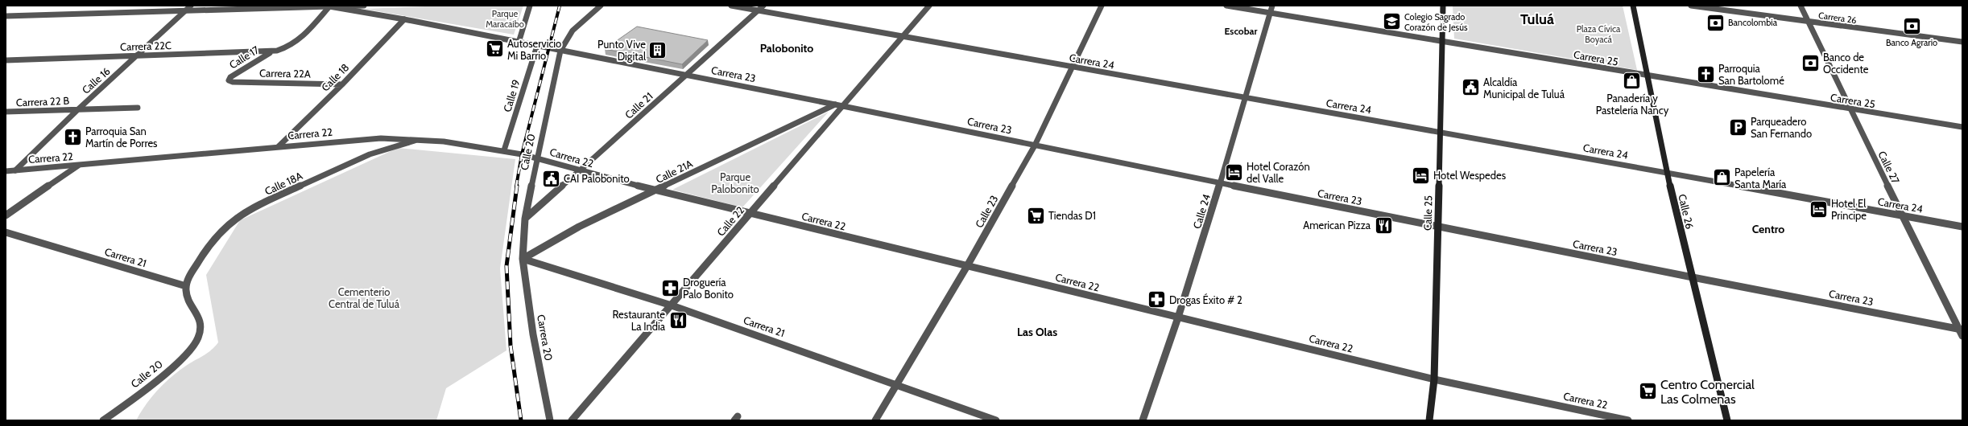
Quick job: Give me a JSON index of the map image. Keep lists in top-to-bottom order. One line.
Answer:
{"streets":{"main road":["Calle 26","Calle 25"],"street":["Carrera 26","Carrera 22C","Calle 17","Carrera 25","Carrera 24","Carrera 22A","Carrera 23","Calle 18","Calle 16","Calle 19","Carrera 22 B","Calle 21","Carrera 22","Calle 20","Calle 27","Calle 21A","Calle 18A","Calle 23","Calle 24","Calle 22","Carrera 21","Carrera 20"]},"crossings":[["Carrera 26","Calle 27"],["Carrera 22C","Calle 17"],["Carrera 22C","Carrera 23"],["Carrera 22C","Calle 16"],["Calle 17","Carrera 22A"],["Carrera 25","Calle 27"],["Carrera 25","Calle 24"],["Carrera 25","Calle 26"],["Carrera 25","Calle 25"],["Carrera 24","Calle 21"],["Carrera 24","Calle 27"],["Carrera 24","Calle 23"],["Carrera 24","Calle 24"],["Carrera 24","Calle 26"],["Carrera 24","Calle 25"],["Carrera 24","Calle 22"],["Carrera 22A","Calle 18"],["Carrera 23","Calle 18"],["Carrera 23","Calle 16"],["Carrera 23","Calle 19"],["Carrera 23","Calle 21"],["Carrera 23","Calle 20"],["Carrera 23","Calle 27"],["Carrera 23","Calle 21A"],["Carrera 23","Calle 23"],["Carrera 23","Calle 24"],["Carrera 23","Calle 26"],["Carrera 23","Calle 25"],["Carrera 23","Calle 22"],["Calle 18","Carrera 22"],["Calle 16","Carrera 22 B"],["Calle 16","Carrera 22"],["Calle 19","Carrera 22"],["Calle 21","Carrera 22"],["Calle 21","Calle 20"],["Carrera 22","Calle 20"],["Carrera 22","Calle 21A"],["Carrera 22","Calle 18A"],["Carrera 22","Calle 23"],["Carrera 22","Calle 24"],["Carrera 22","Calle 25"],["Carrera 22","Calle 22"],["Calle 20","Calle 21A"],["Calle 20","Calle 18A"],["Calle 20","Carrera 21"],["Calle 20","Carrera 20"],["Calle 21A","Carrera 21"],["Calle 21A","Carrera 20"],["Calle 18A","Carrera 21"],["Calle 23","Carrera 21"],["Calle 22","Carrera 21"],["Carrera 21","Carrera 20"]],"districts":["Tuluá","Escobar","Palobonito","Centro","Las Olas"],"parks":["Parque Maracaibo","Plaza Cívica Boyacá","Parque Palobonito","Cementerio Central de Tuluá"],"places":{"school or university":["Colegio Sagrado Corazón de Jesús"],"bank":["Bancolombia","Banco Agrario","Banco de Occidente"],"supermarket":["Autoservicio Mi Barrio","Tiendas D1","Centro Comercial Las Colmenas"],"building":["Punto Vive Digital"],"church":["Parroquia San Bartolomé","Parroquia San Martín de Porres"],"shop":["Panadería y Pastelería Nancy","Papelería Santa María"],"public building":["Alcaldía Municipal de Tuluá","CAI Palobonito"],"parking":["Parqueadero San Fernando"],"hotel":["Hotel Corazón del Valle","Hotel Wespedes","Hotel El Principe"],"restaurant":["American Pizza","Restaurante La India"],"pharmacy":["Droguería Palo Bonito","Drogas Éxito # 2"]}}
